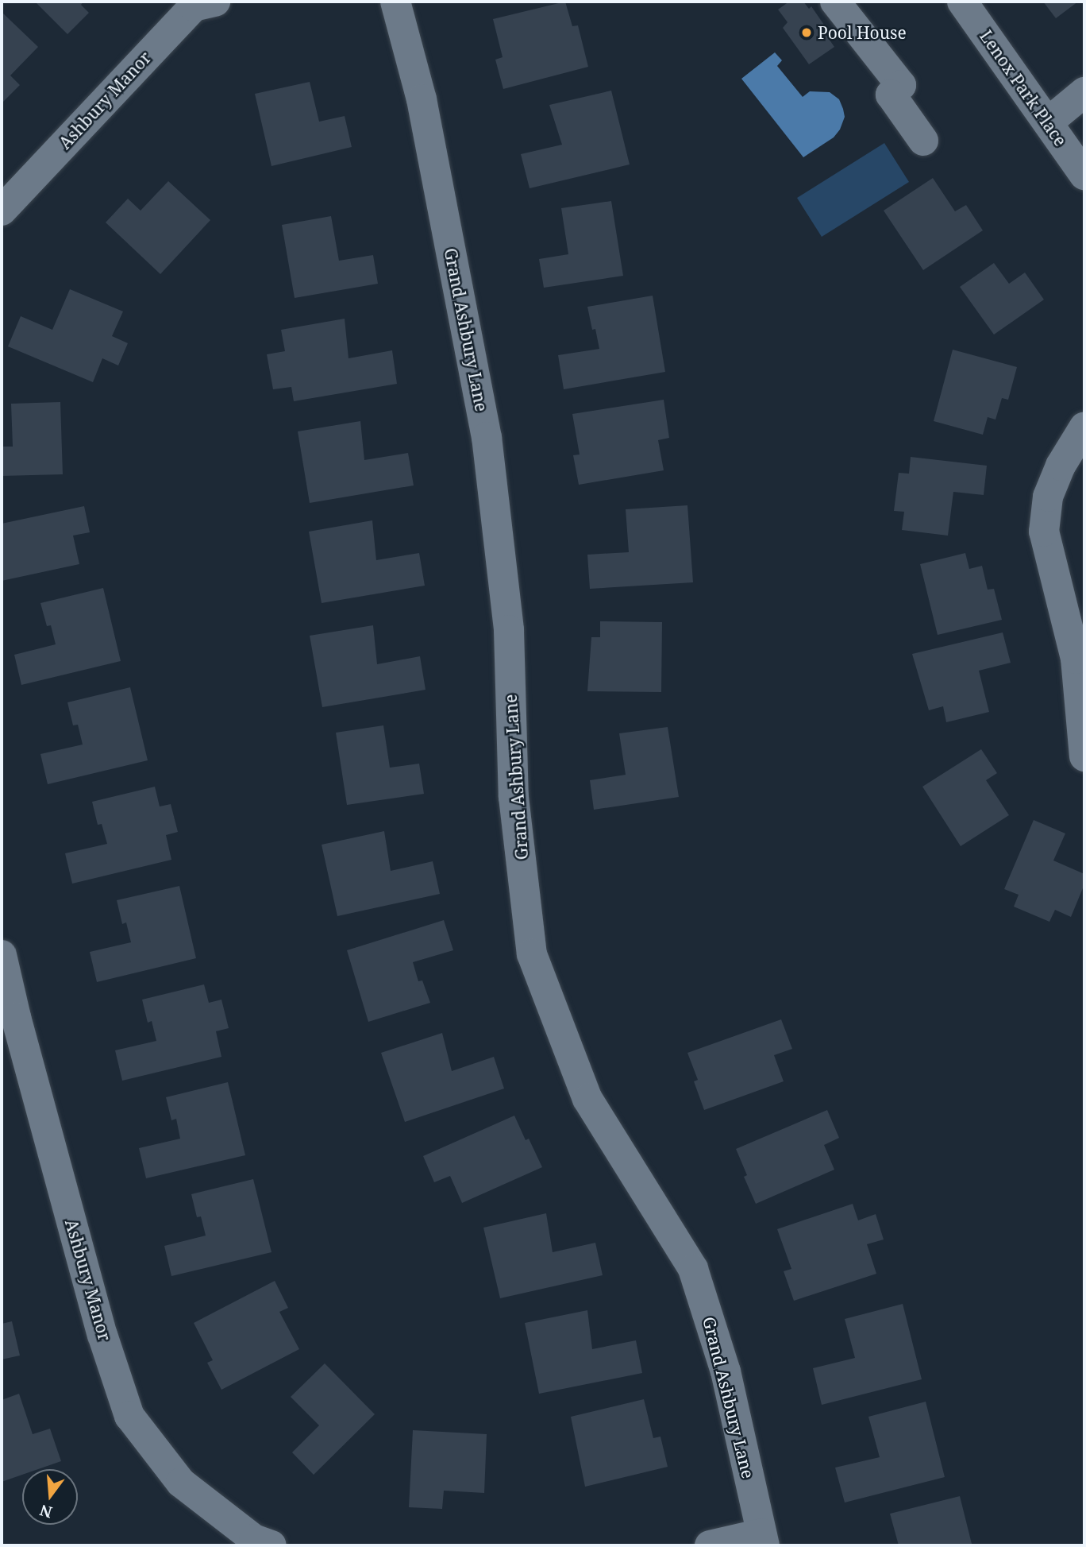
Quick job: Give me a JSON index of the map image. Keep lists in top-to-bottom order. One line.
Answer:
{"streets":{"street":["Lenox Park Place","Ashbury Manor","Grand Ashbury Lane"]},"places":["Pool House"],"north":"bottom"}
